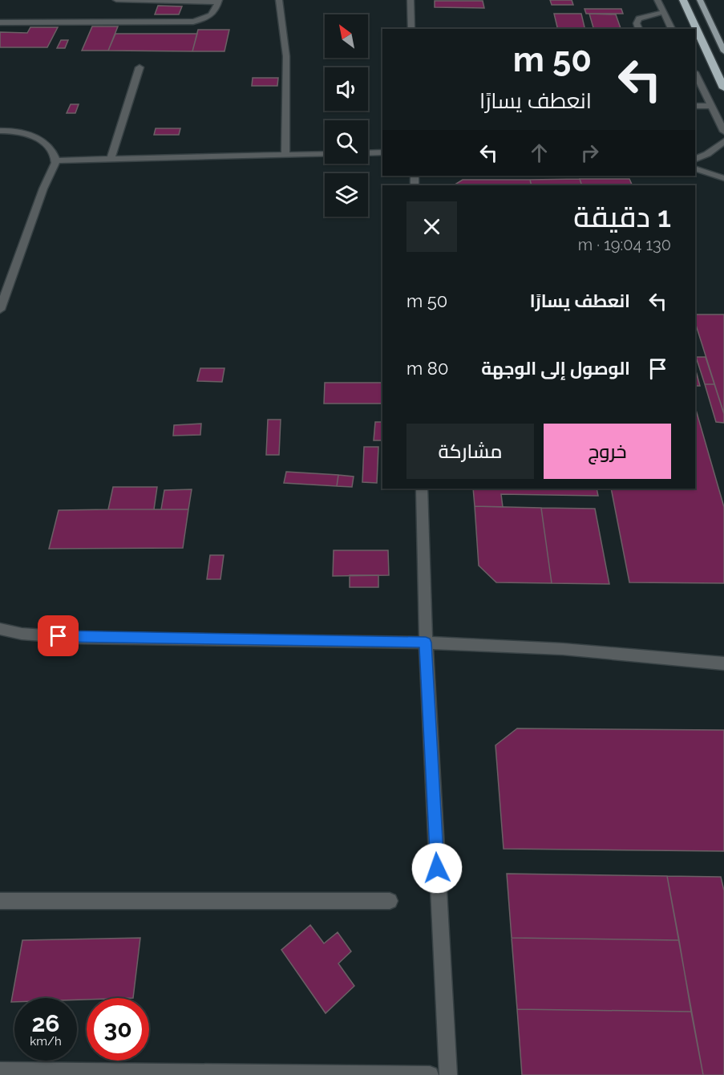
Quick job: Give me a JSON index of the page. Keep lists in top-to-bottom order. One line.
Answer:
{"north":"top left","page":{"turn":["50 m","انعطف يسارًا"],"heading":["1 دقيقة","130 m · 19:04"],"list":[{"name":"انعطف يسارًا","value":"50 m"},{"name":"الوصول إلى الوجهة","value":"80 m"}],"buttons":["خروج","مشاركة"],"speed":"26 km/h","limit":"30"}}
